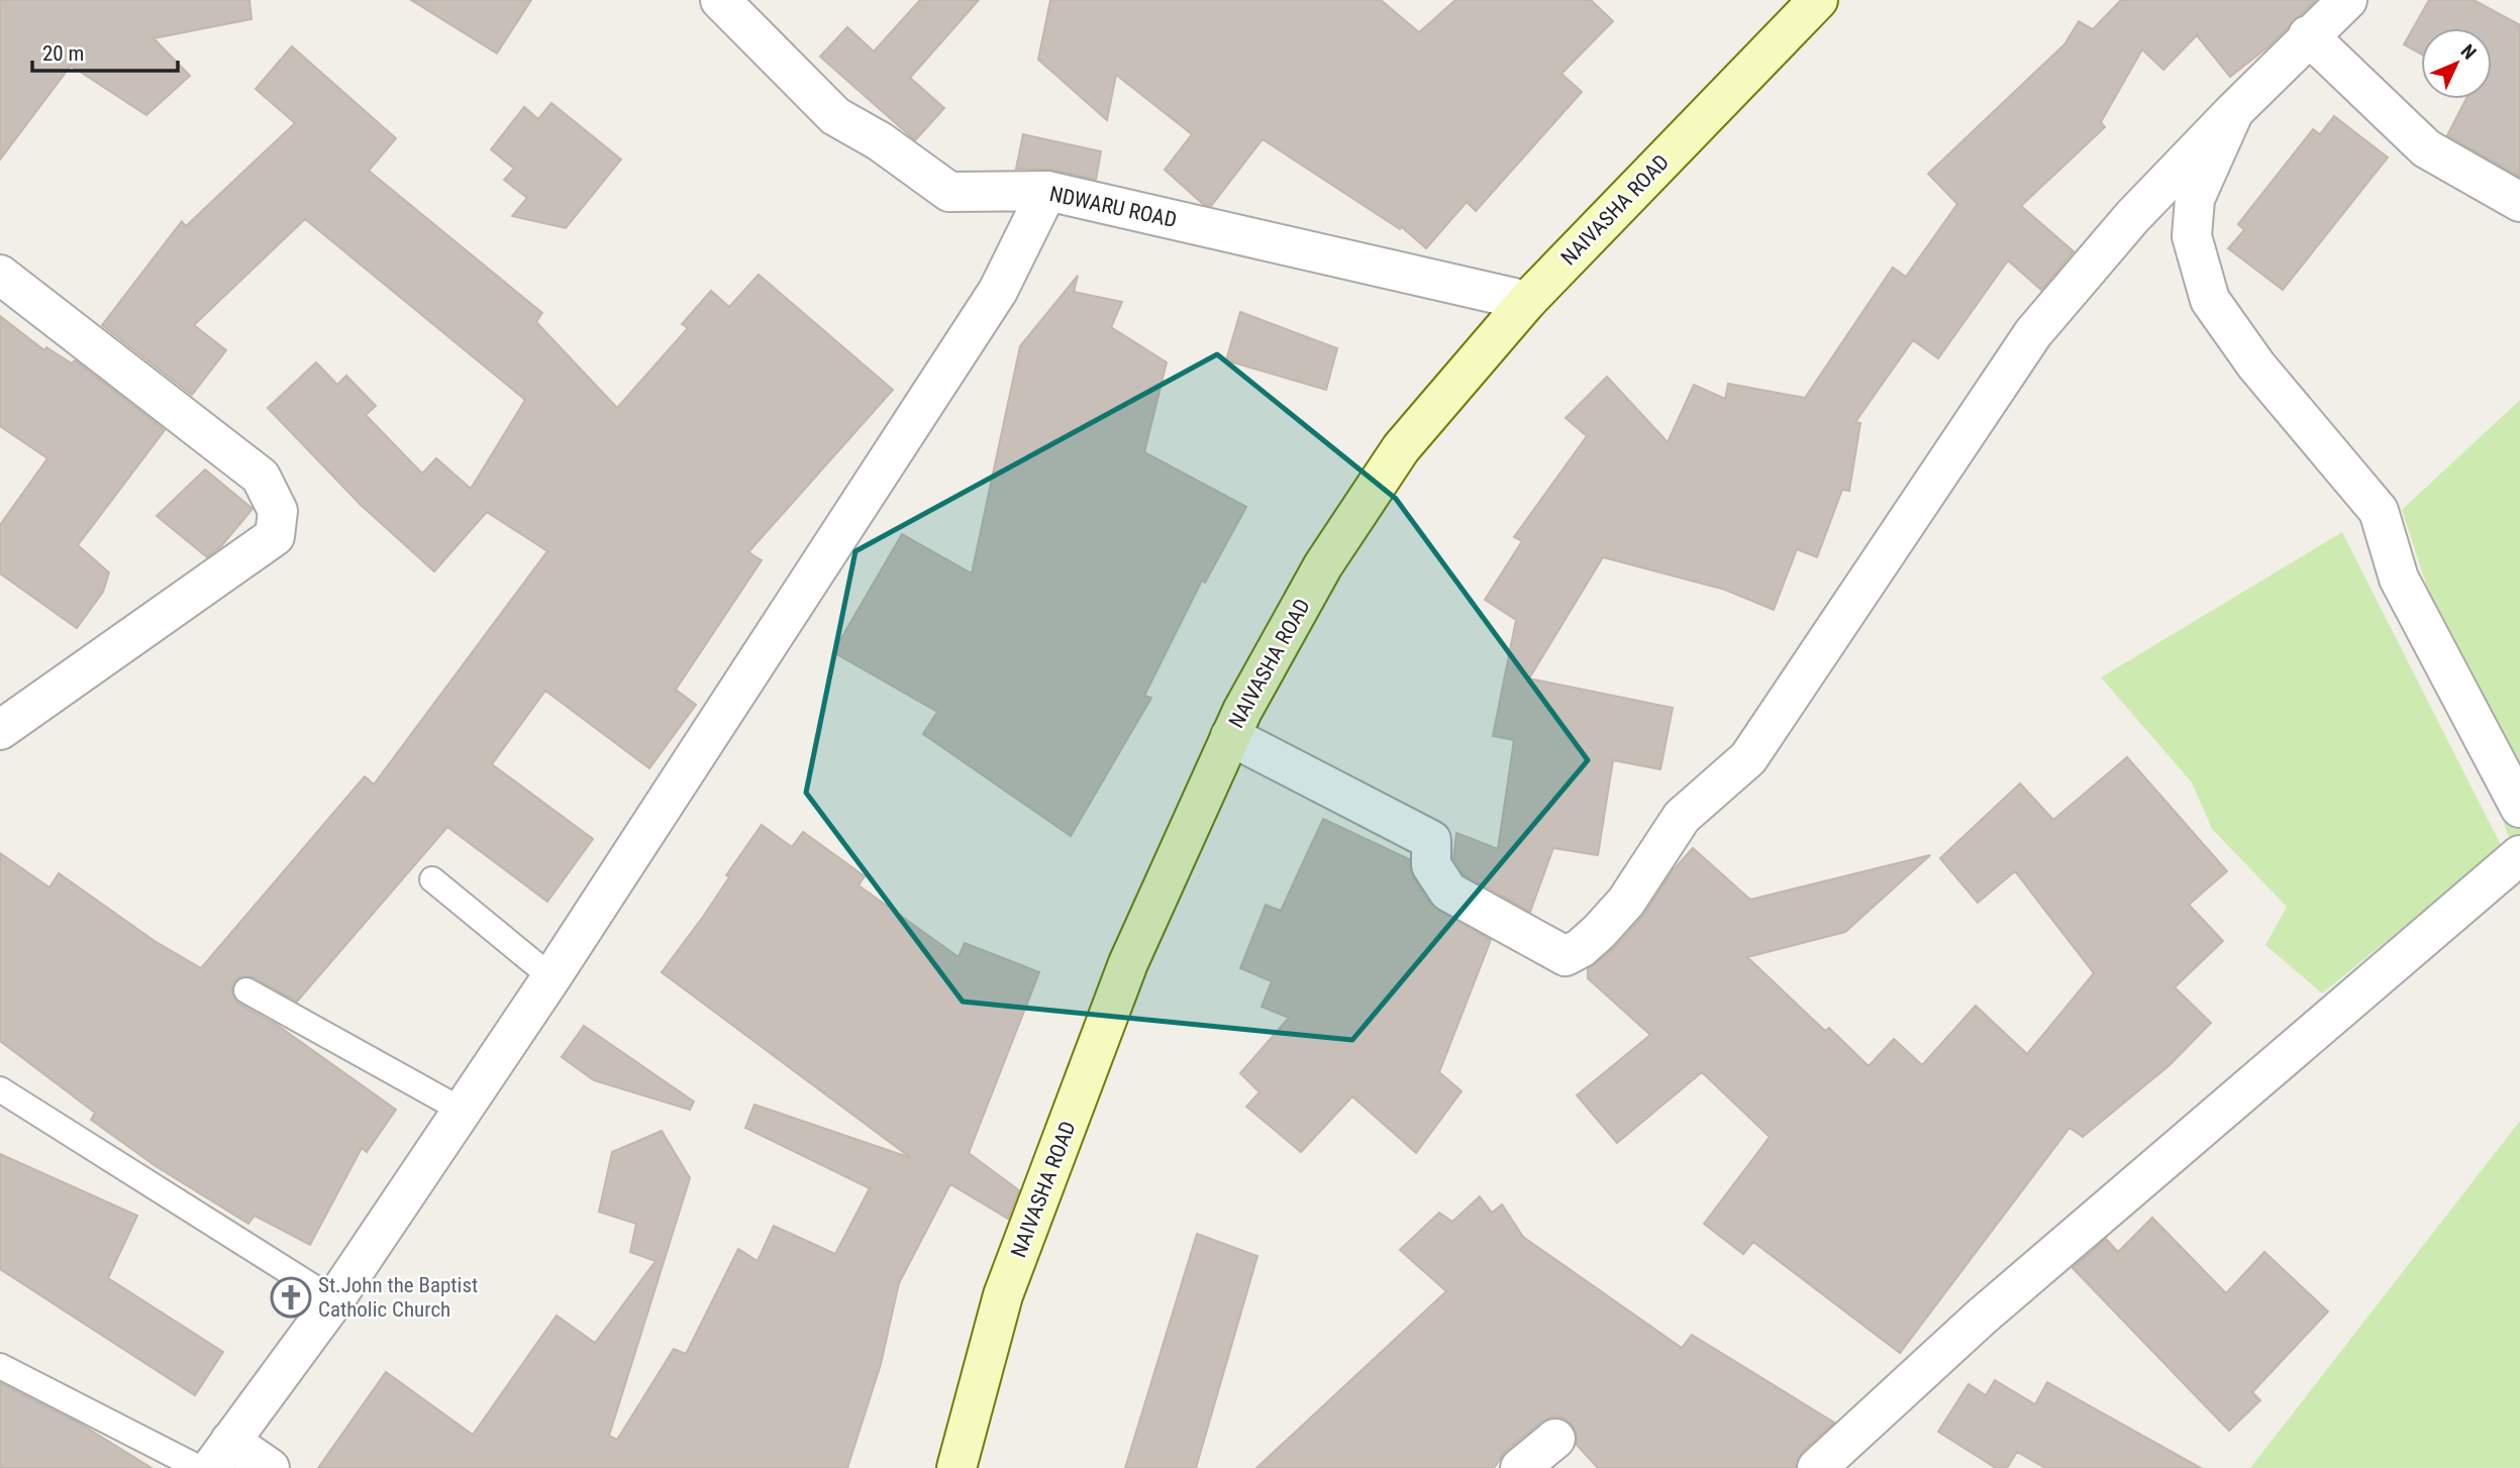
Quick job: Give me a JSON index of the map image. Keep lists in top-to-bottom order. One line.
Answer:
{"streets":{"main road":["NAIVASHA ROAD"],"street":["NDWARU ROAD"]},"crossings":[["NDWARU ROAD","NAIVASHA ROAD"]],"places":{"church":["St.John the Baptist Catholic Church"]},"scale_bar":"20 m","north":"top right"}
